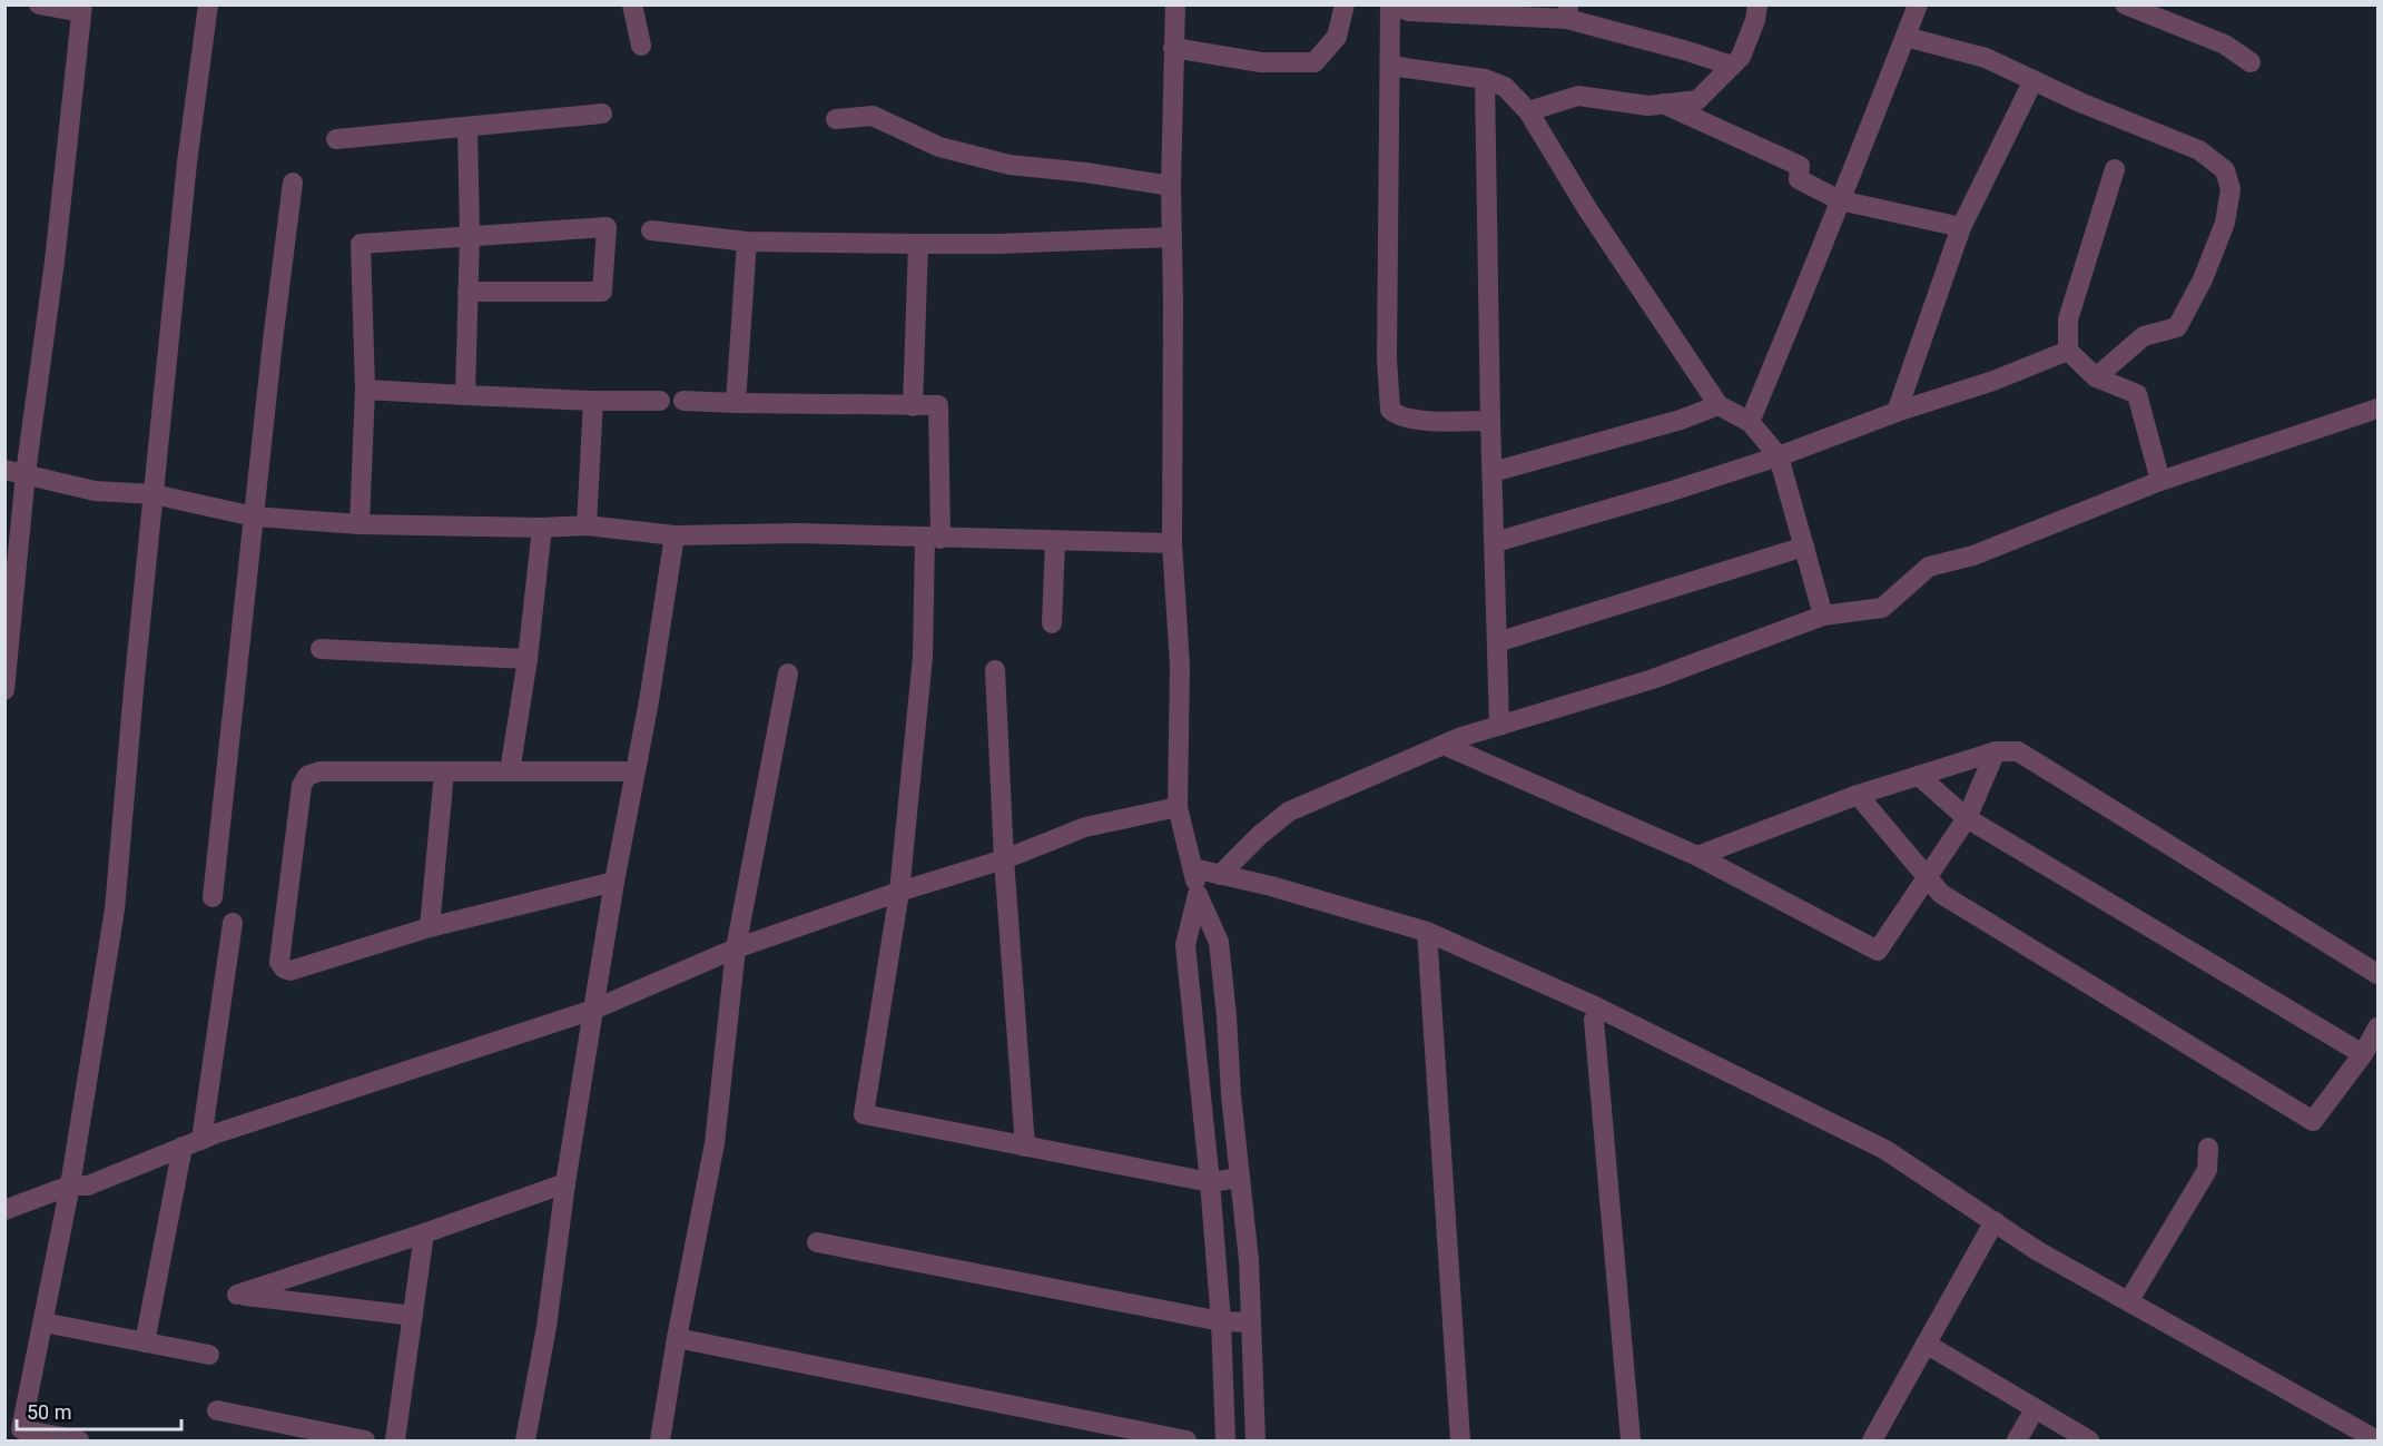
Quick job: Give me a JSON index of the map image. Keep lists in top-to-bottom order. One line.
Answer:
{"scale_bar":"50 m"}
